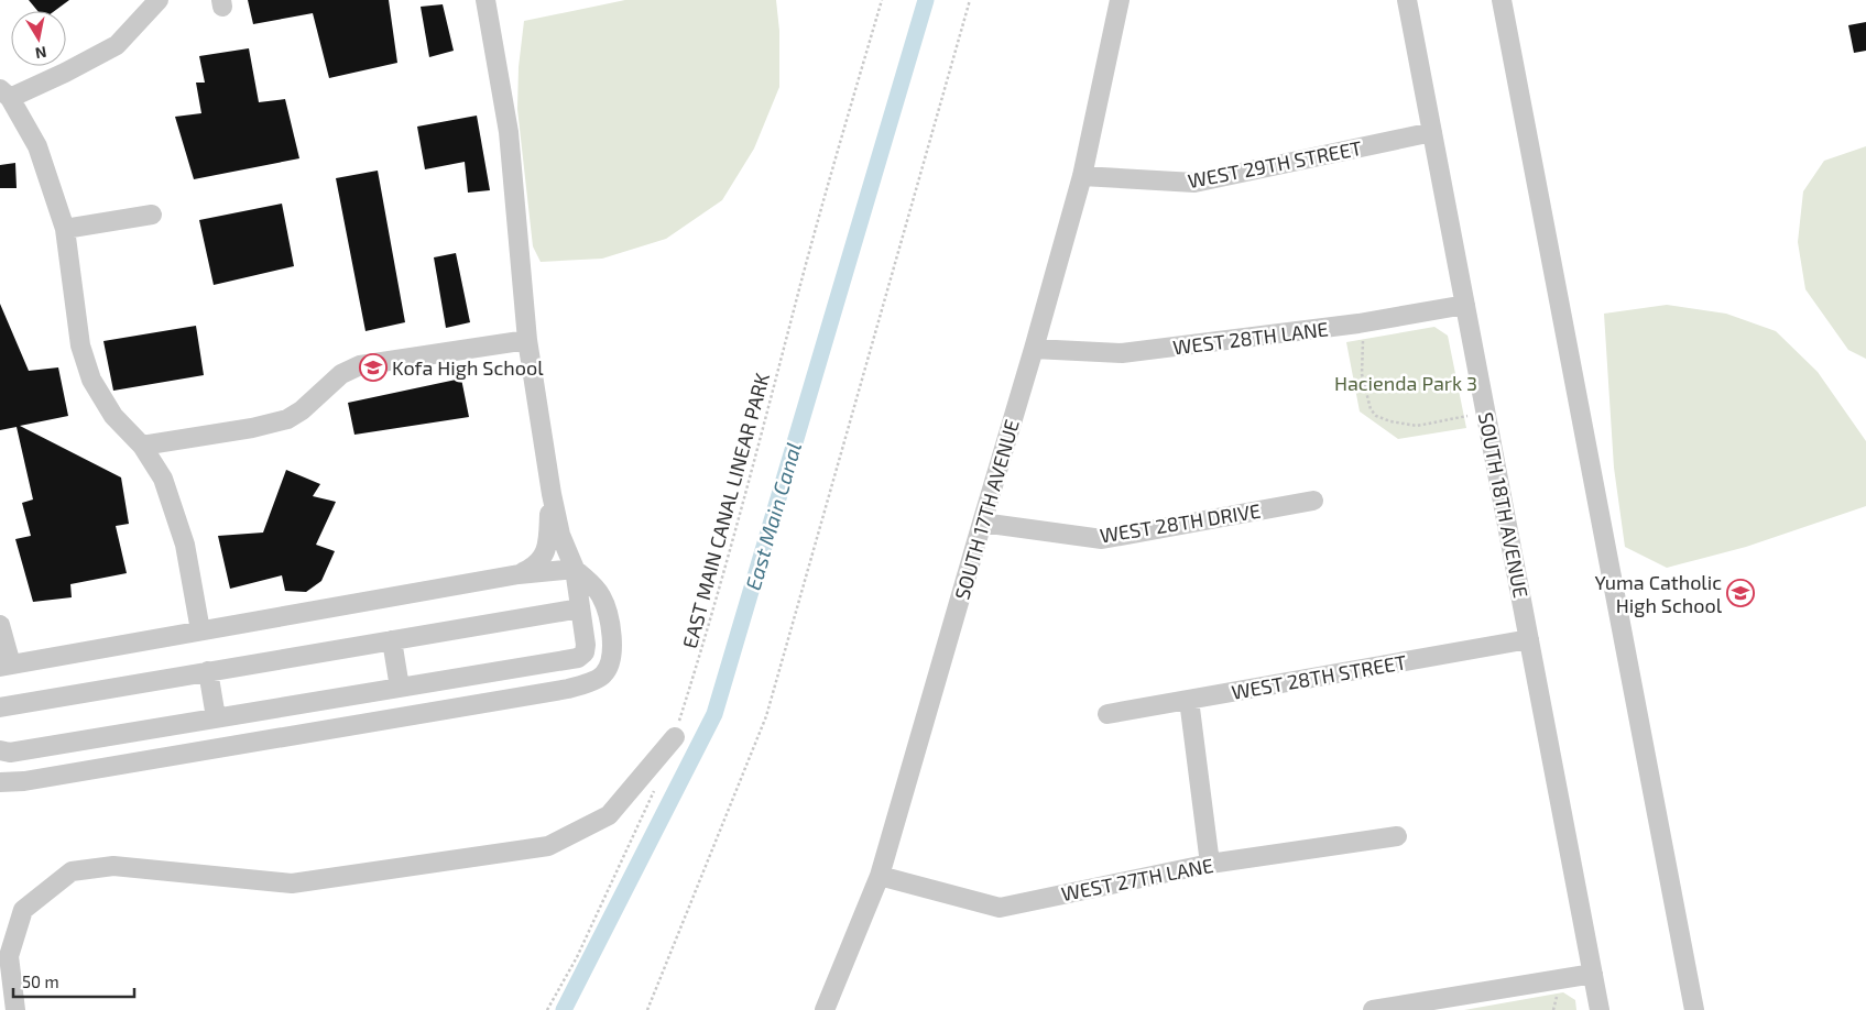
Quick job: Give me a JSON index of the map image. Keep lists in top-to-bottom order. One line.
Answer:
{"streets":{"street":["WEST 29TH STREET","WEST 28TH LANE","SOUTH 18TH AVENUE","SOUTH 17TH AVENUE","WEST 28TH DRIVE","WEST 28TH STREET","WEST 27TH LANE"],"path":["EAST MAIN CANAL LINEAR PARK"]},"crossings":[["WEST 29TH STREET","SOUTH 18TH AVENUE"],["WEST 29TH STREET","SOUTH 17TH AVENUE"],["WEST 28TH LANE","SOUTH 18TH AVENUE"],["WEST 28TH LANE","SOUTH 17TH AVENUE"],["SOUTH 18TH AVENUE","WEST 28TH STREET"],["SOUTH 17TH AVENUE","WEST 28TH DRIVE"],["SOUTH 17TH AVENUE","WEST 27TH LANE"]],"water":["East Main Canal"],"parks":["Hacienda Park 3"],"places":{"school or university":["Kofa High School","Yuma Catholic High School"]},"scale_bar":"50 m","north":"bottom"}
